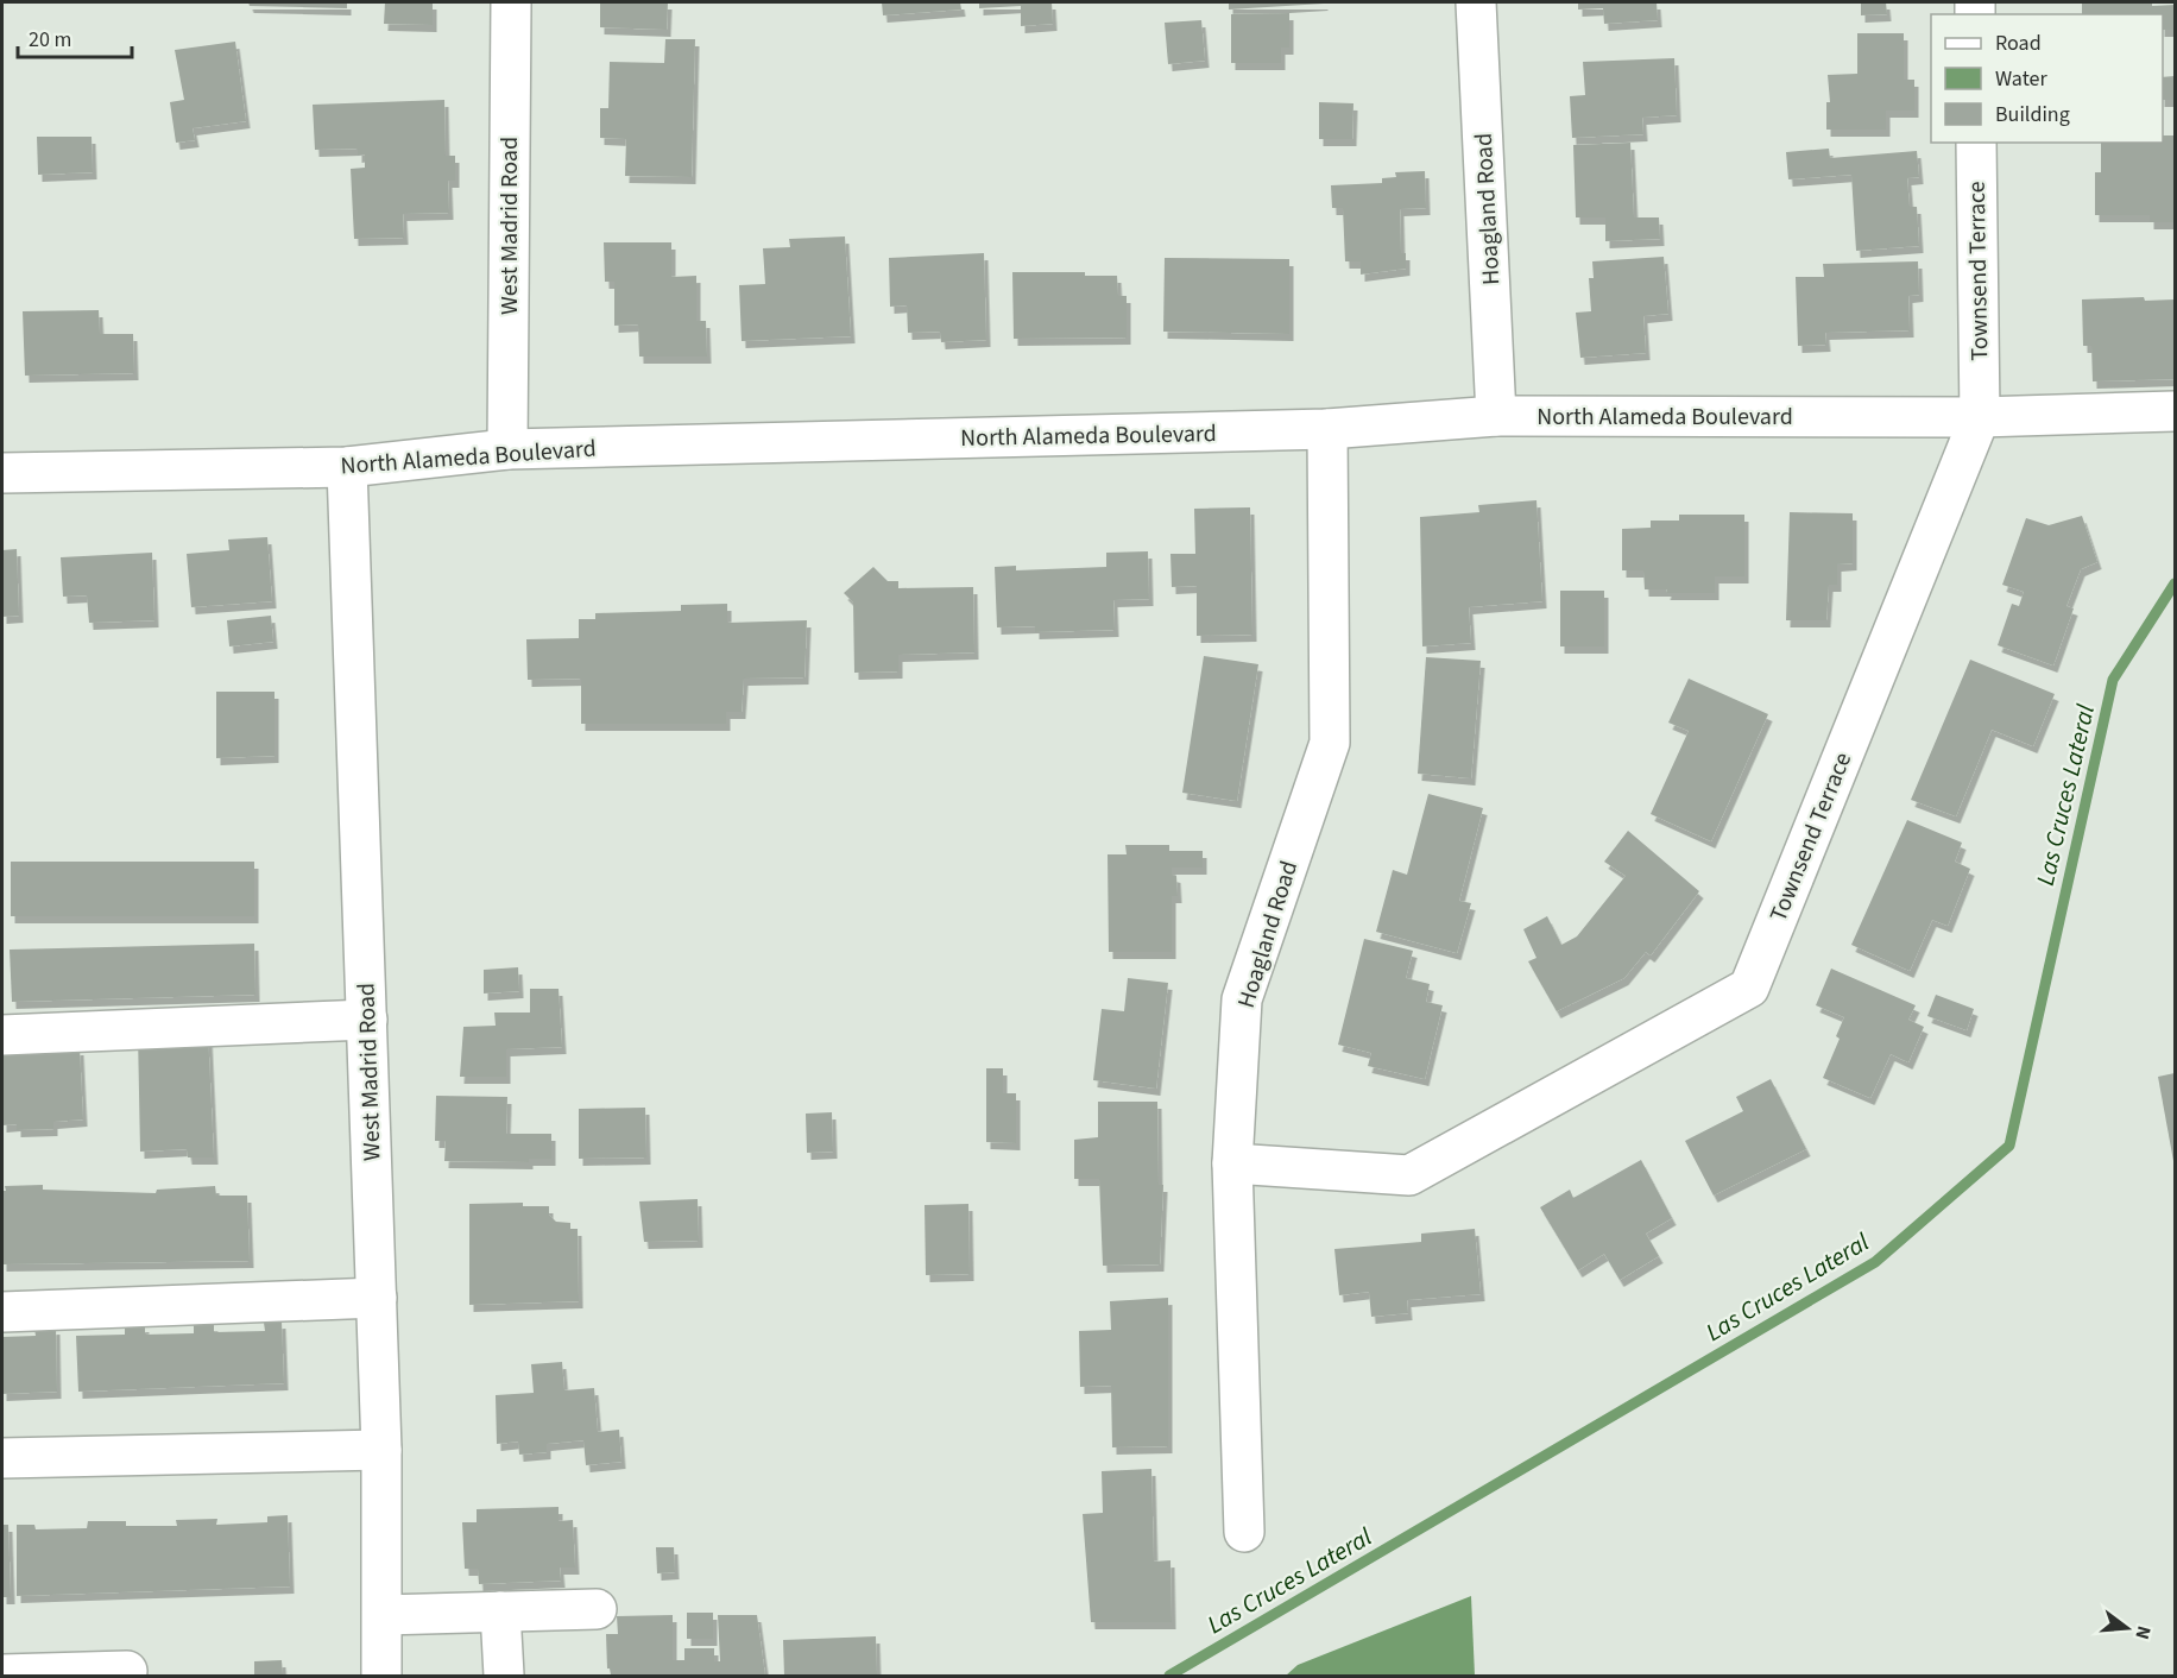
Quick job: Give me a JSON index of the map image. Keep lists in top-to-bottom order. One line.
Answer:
{"streets":{"street":["Hoagland Road","West Madrid Road","Townsend Terrace","North Alameda Boulevard"]},"crossings":[["Hoagland Road","Townsend Terrace"],["Hoagland Road","North Alameda Boulevard"],["West Madrid Road","North Alameda Boulevard"],["Townsend Terrace","North Alameda Boulevard"]],"water":["Las Cruces Lateral"],"legend":["Road","Water","Building"],"scale_bar":"20 m","north":"right"}
